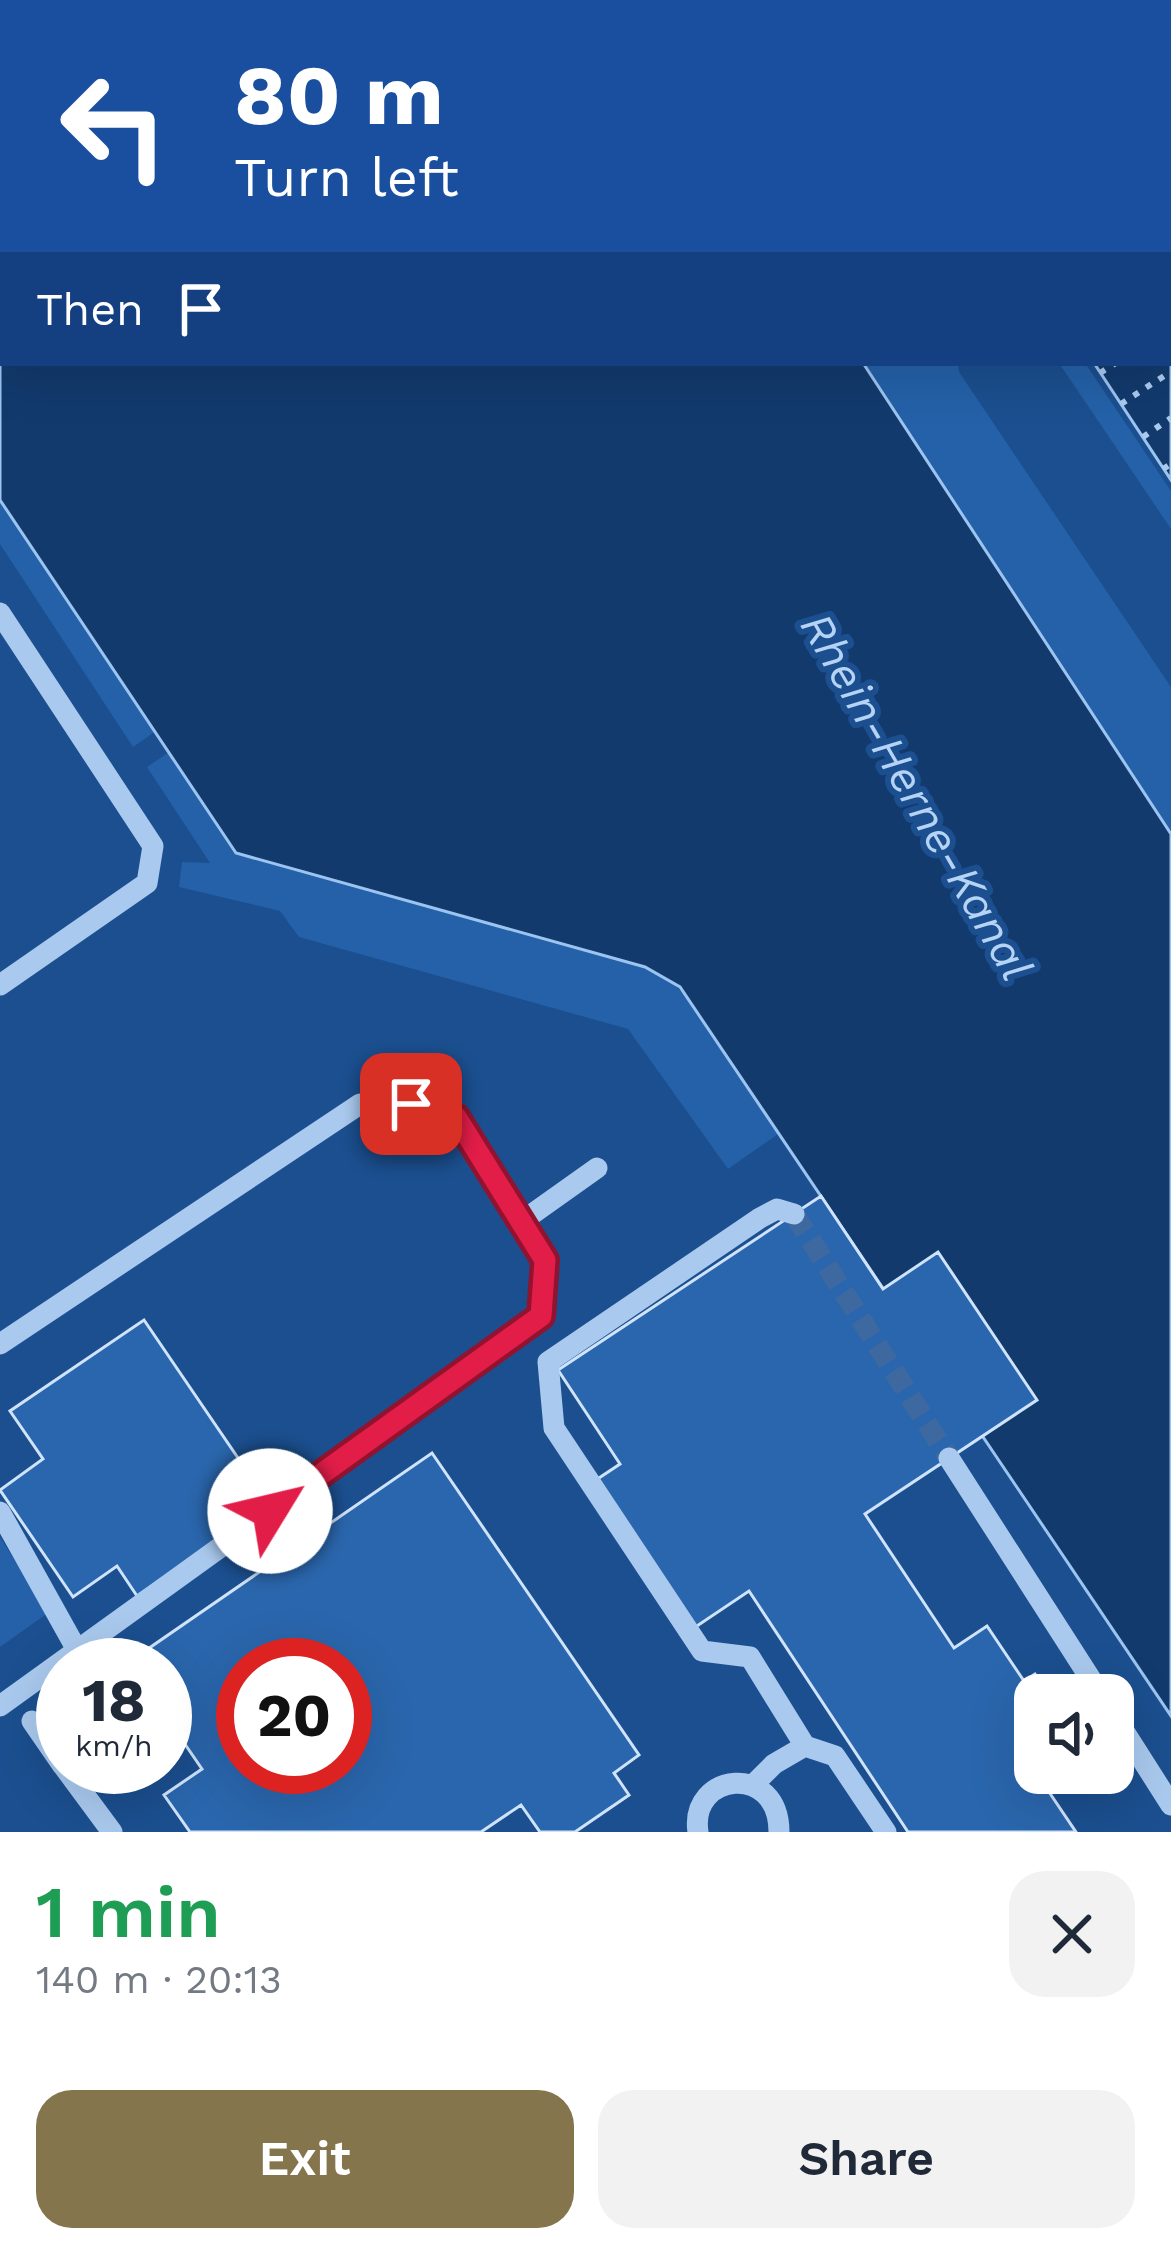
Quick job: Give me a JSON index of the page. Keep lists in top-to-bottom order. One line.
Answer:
{"water":["Rhein-Herne-Kanal"],"page":{"turn":["80 m","Turn left"],"then":"Then","speed":"18 km/h","limit":"20","heading":["1 min","140 m · 20:13"],"buttons":["Exit","Share"]}}
